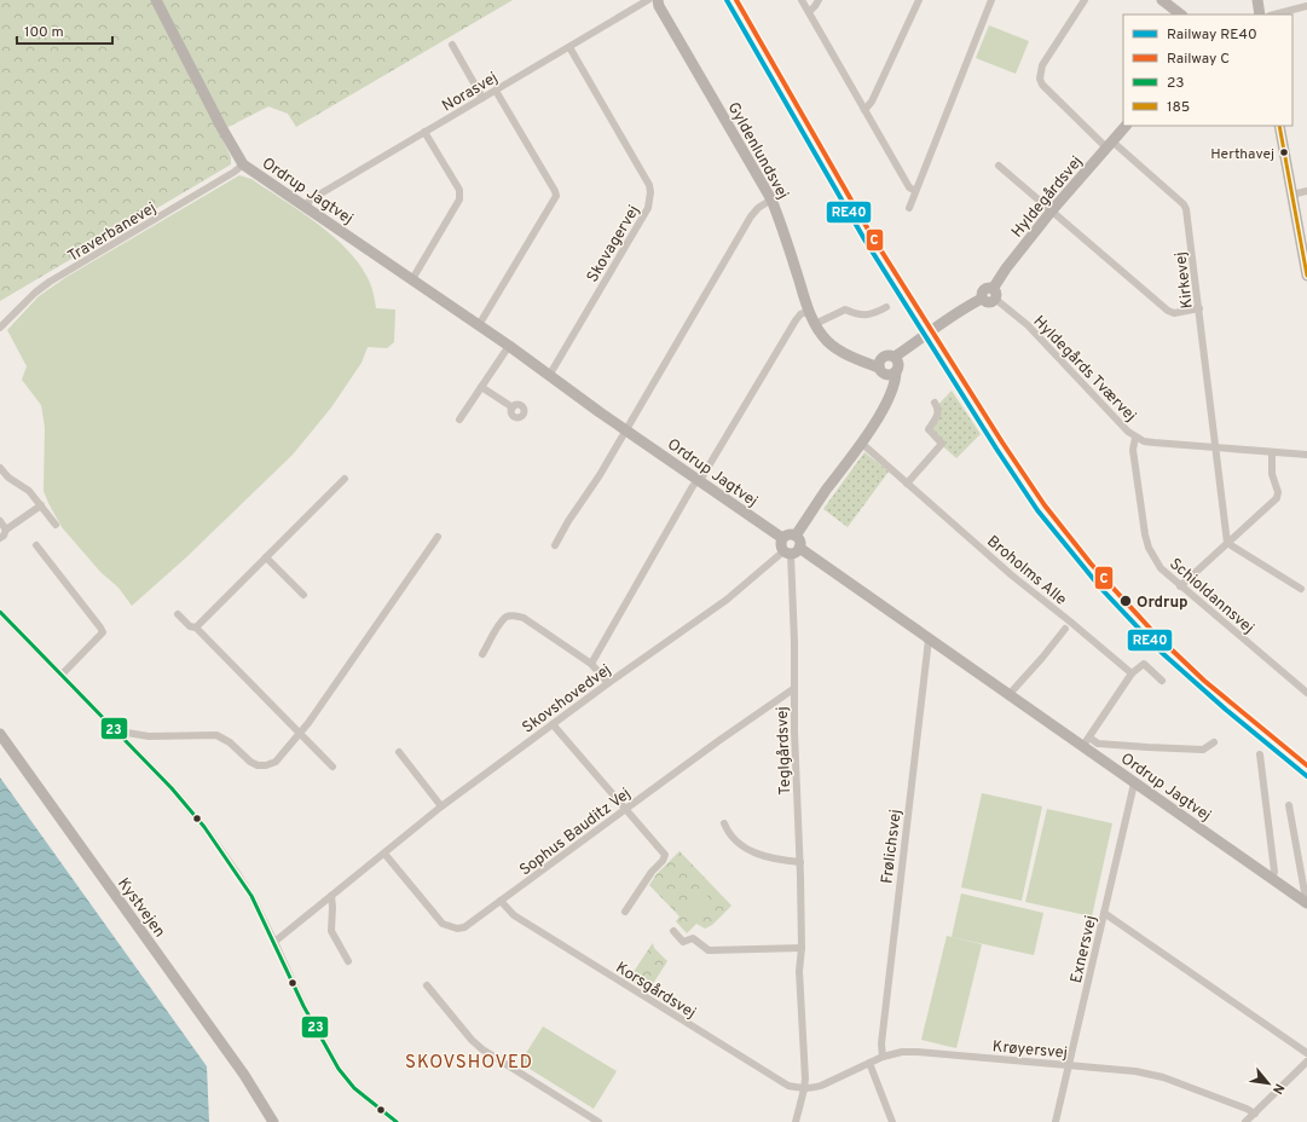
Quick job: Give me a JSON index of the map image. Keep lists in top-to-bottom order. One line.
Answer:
{"streets":{"street":["Norasvej","Gyldenlundsvej","Ordrup Jagtvej","Hyldegårdsvej","Traverbanevej","Skovagervej","Kirkevej","Hyldegårds Tværvej","Broholms Alle","Schioldannsvej","Skovshovedvej","Teglgårdsvej","Sophus Bauditz Vej","Frølichsvej","Kystvejen","Exnersvej","Korsgårdsvej","Krøyersvej"]},"crossings":[["Norasvej","Ordrup Jagtvej"],["Norasvej","Skovagervej"],["Gyldenlundsvej","Hyldegårdsvej"],["Ordrup Jagtvej","Traverbanevej"],["Ordrup Jagtvej","Skovagervej"],["Ordrup Jagtvej","Skovshovedvej"],["Ordrup Jagtvej","Teglgårdsvej"],["Ordrup Jagtvej","Frølichsvej"],["Ordrup Jagtvej","Exnersvej"],["Hyldegårdsvej","Kirkevej"],["Hyldegårdsvej","Hyldegårds Tværvej"],["Kirkevej","Hyldegårds Tværvej"],["Hyldegårds Tværvej","Schioldannsvej"],["Skovshovedvej","Teglgårdsvej"],["Skovshovedvej","Sophus Bauditz Vej"],["Teglgårdsvej","Sophus Bauditz Vej"],["Teglgårdsvej","Korsgårdsvej"],["Teglgårdsvej","Krøyersvej"],["Sophus Bauditz Vej","Korsgårdsvej"],["Frølichsvej","Krøyersvej"],["Exnersvej","Krøyersvej"],["Korsgårdsvej","Krøyersvej"]],"districts":["SKOVSHOVED"],"places":["Herthavej","Ordrup"],"lines":["rail line RE40","rail line C","transit line 185","transit line 23"],"legend":["Railway RE40","Railway C","23","185"],"scale_bar":"100 m","north":"bottom right"}
